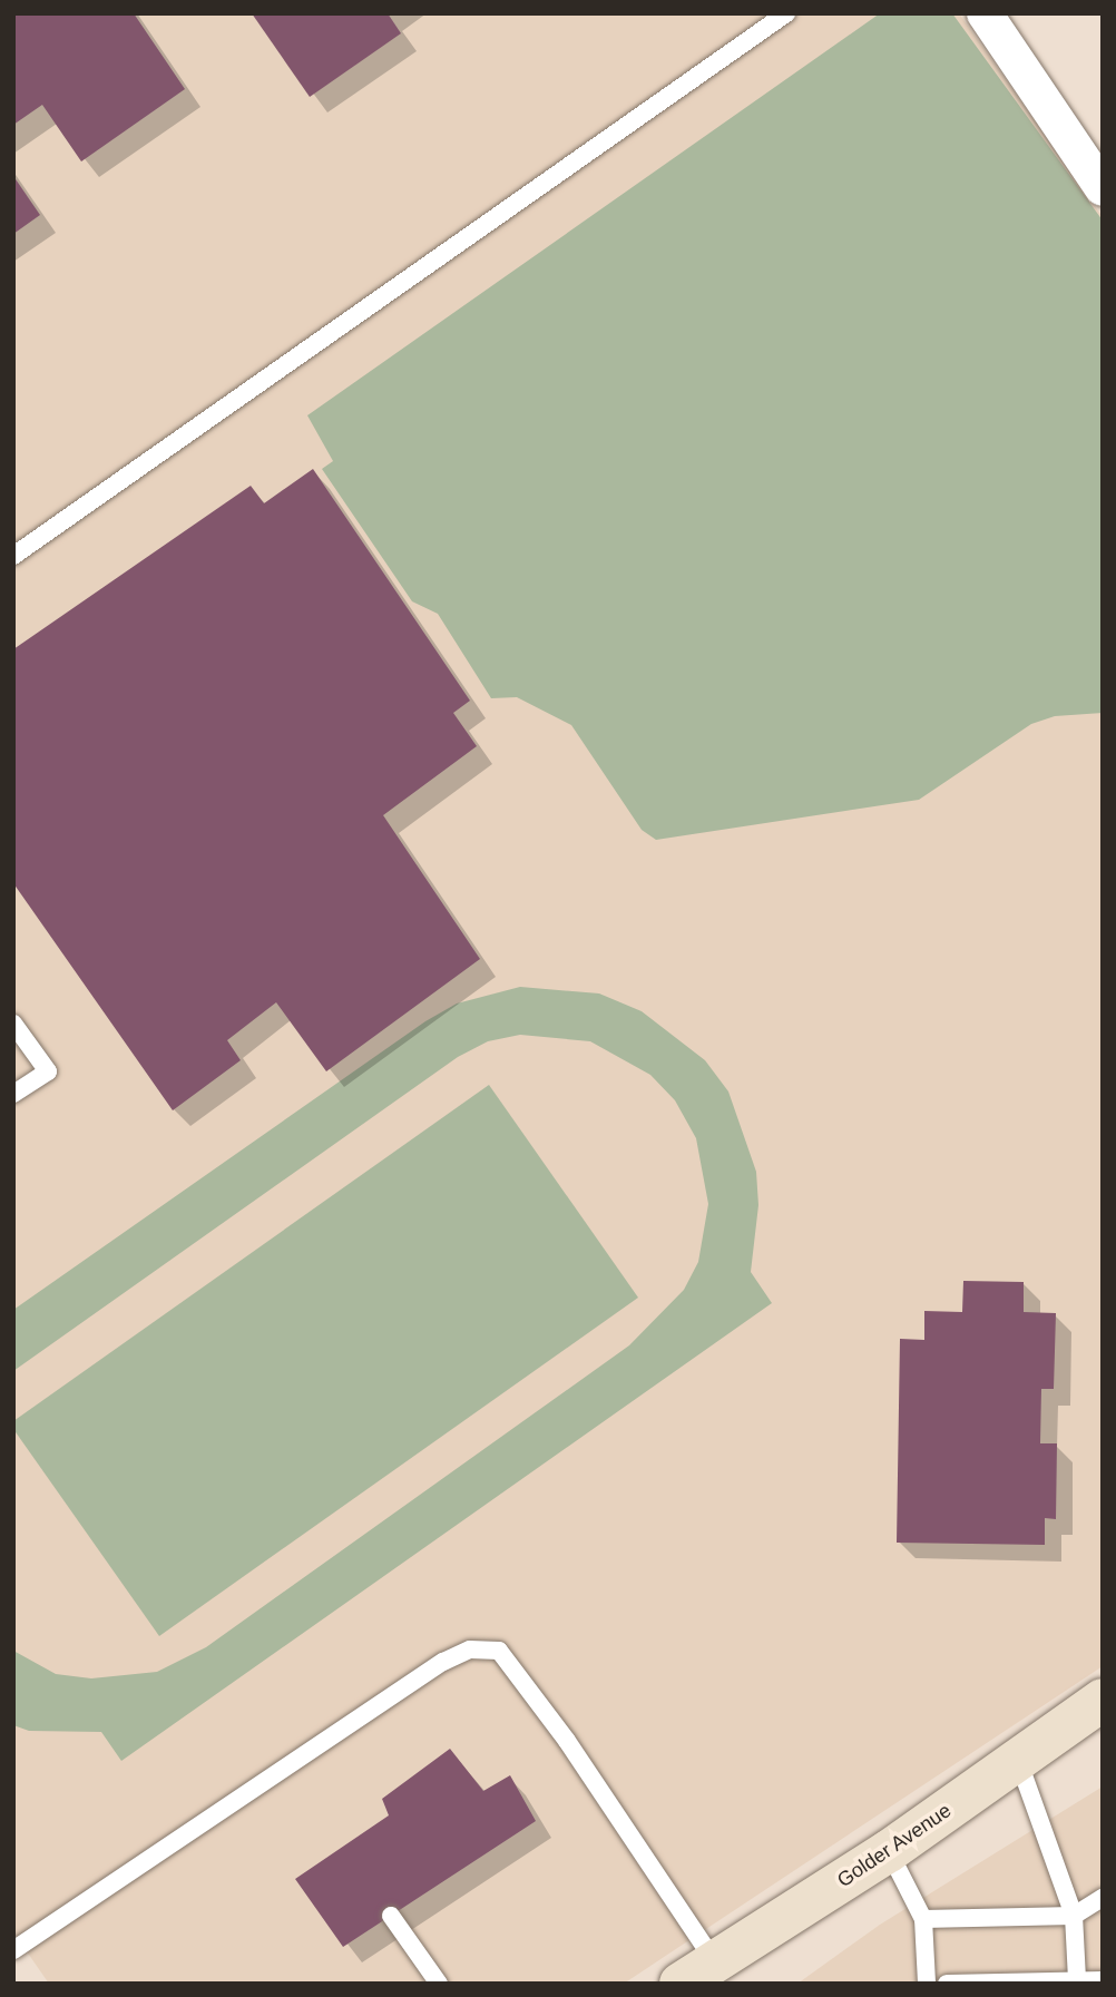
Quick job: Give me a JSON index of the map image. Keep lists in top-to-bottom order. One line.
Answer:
{"streets":{"main road":["Golder Avenue"]}}
